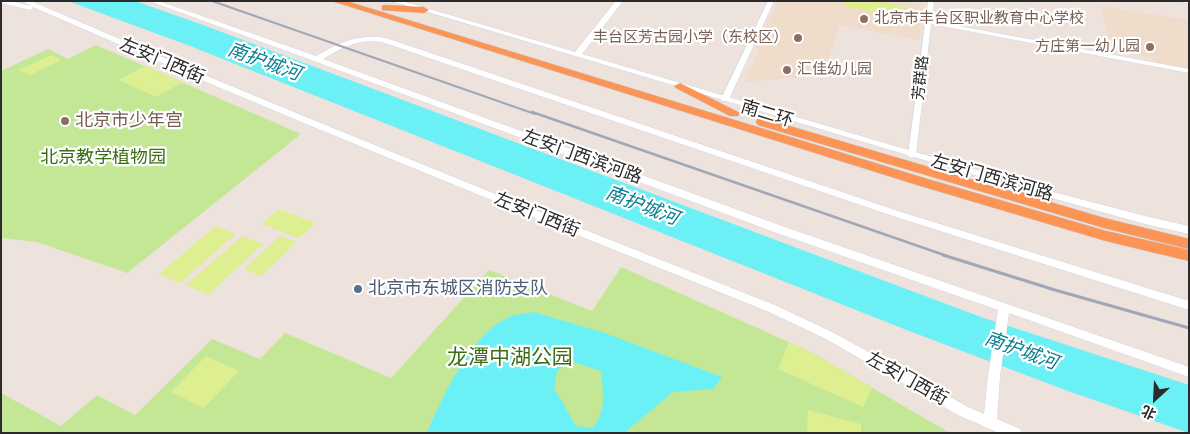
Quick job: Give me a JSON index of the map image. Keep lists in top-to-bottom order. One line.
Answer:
{"streets":{"highway":["南二环"],"street":["左安门西街","芳群路","左安门西滨河路"]},"crossings":[["芳群路","左安门西滨河路"]],"water":["南护城河"],"parks":["北京教学植物园","龙潭中湖公园"],"places":["北京市丰台区职业教育中心学校","丰台区芳古园小学（东校区）","方庄第一幼儿园","汇佳幼儿园","北京市少年宫","北京市东城区消防支队"],"north":"bottom left"}
